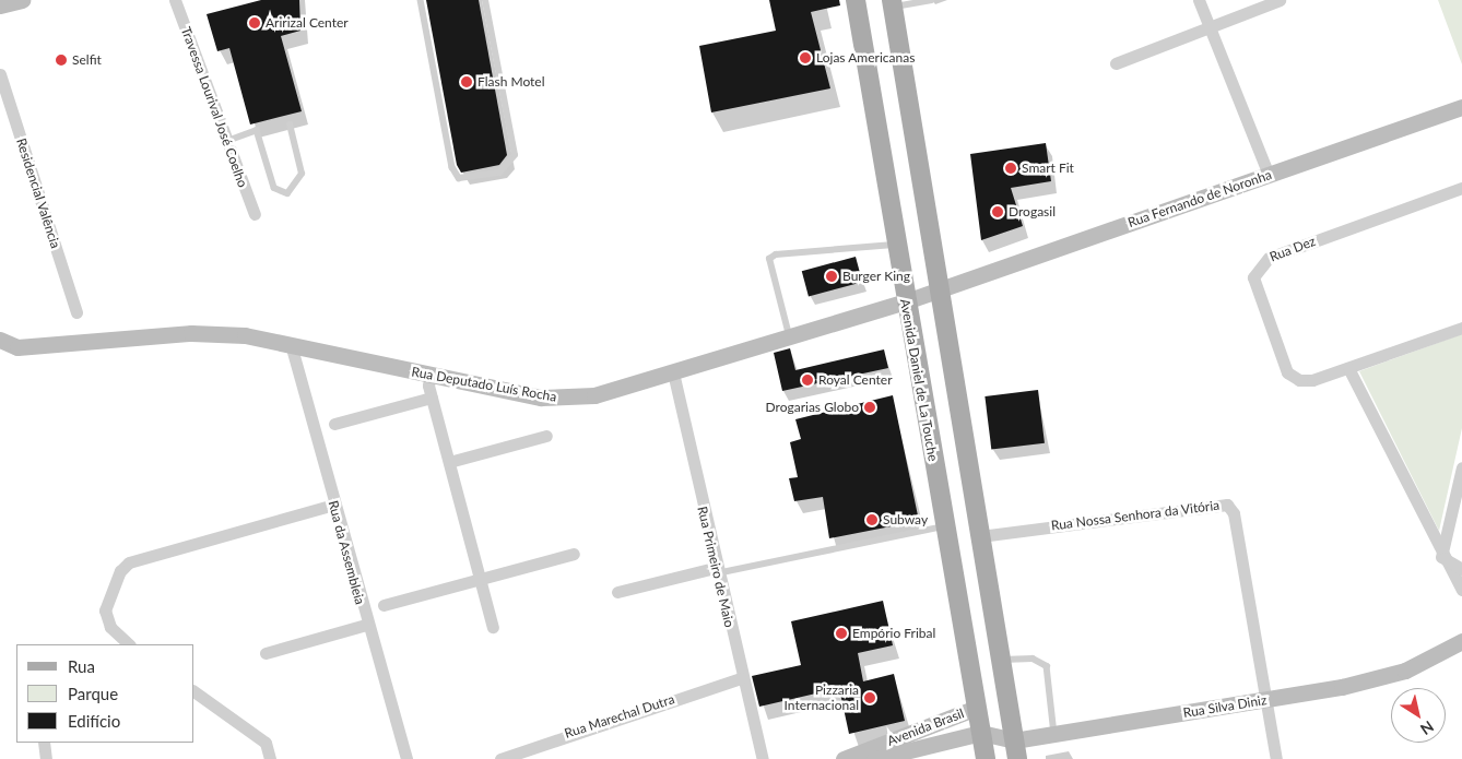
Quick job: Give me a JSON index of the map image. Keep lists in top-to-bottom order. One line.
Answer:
{"streets":{"main road":["Avenida Daniel de La Touche"],"street":["Travessa Lourival José Coelho","Residencial Valência","Rua Fernando de Noronha","Rua Dez","Rua Deputado Luís Rocha","Rua Nossa Senhora da Vitória","Rua da Assembleia","Rua Primeiro de Maio","Rua Silva Diniz","Rua Marechal Dutra","Avenida Brasil"]},"crossings":[["Rua Fernando de Noronha","Rua Deputado Luís Rocha"],["Avenida Daniel de La Touche","Rua Deputado Luís Rocha"],["Avenida Daniel de La Touche","Rua Silva Diniz"],["Avenida Daniel de La Touche","Avenida Brasil"],["Rua Deputado Luís Rocha","Rua da Assembleia"],["Rua Deputado Luís Rocha","Rua Primeiro de Maio"],["Rua Nossa Senhora da Vitória","Rua Silva Diniz"],["Rua Primeiro de Maio","Rua Marechal Dutra"],["Rua Silva Diniz","Avenida Brasil"]],"places":["Aririzal Center","Lojas Americanas","Selfit","Flash Motel","Smart Fit","Drogasil","Burger King","Royal Center","Drogarias Globo","Subway","Empório Fribal","Pizzaria Internacional"],"legend":["Rua","Parque","Edifício"],"north":"bottom right"}
